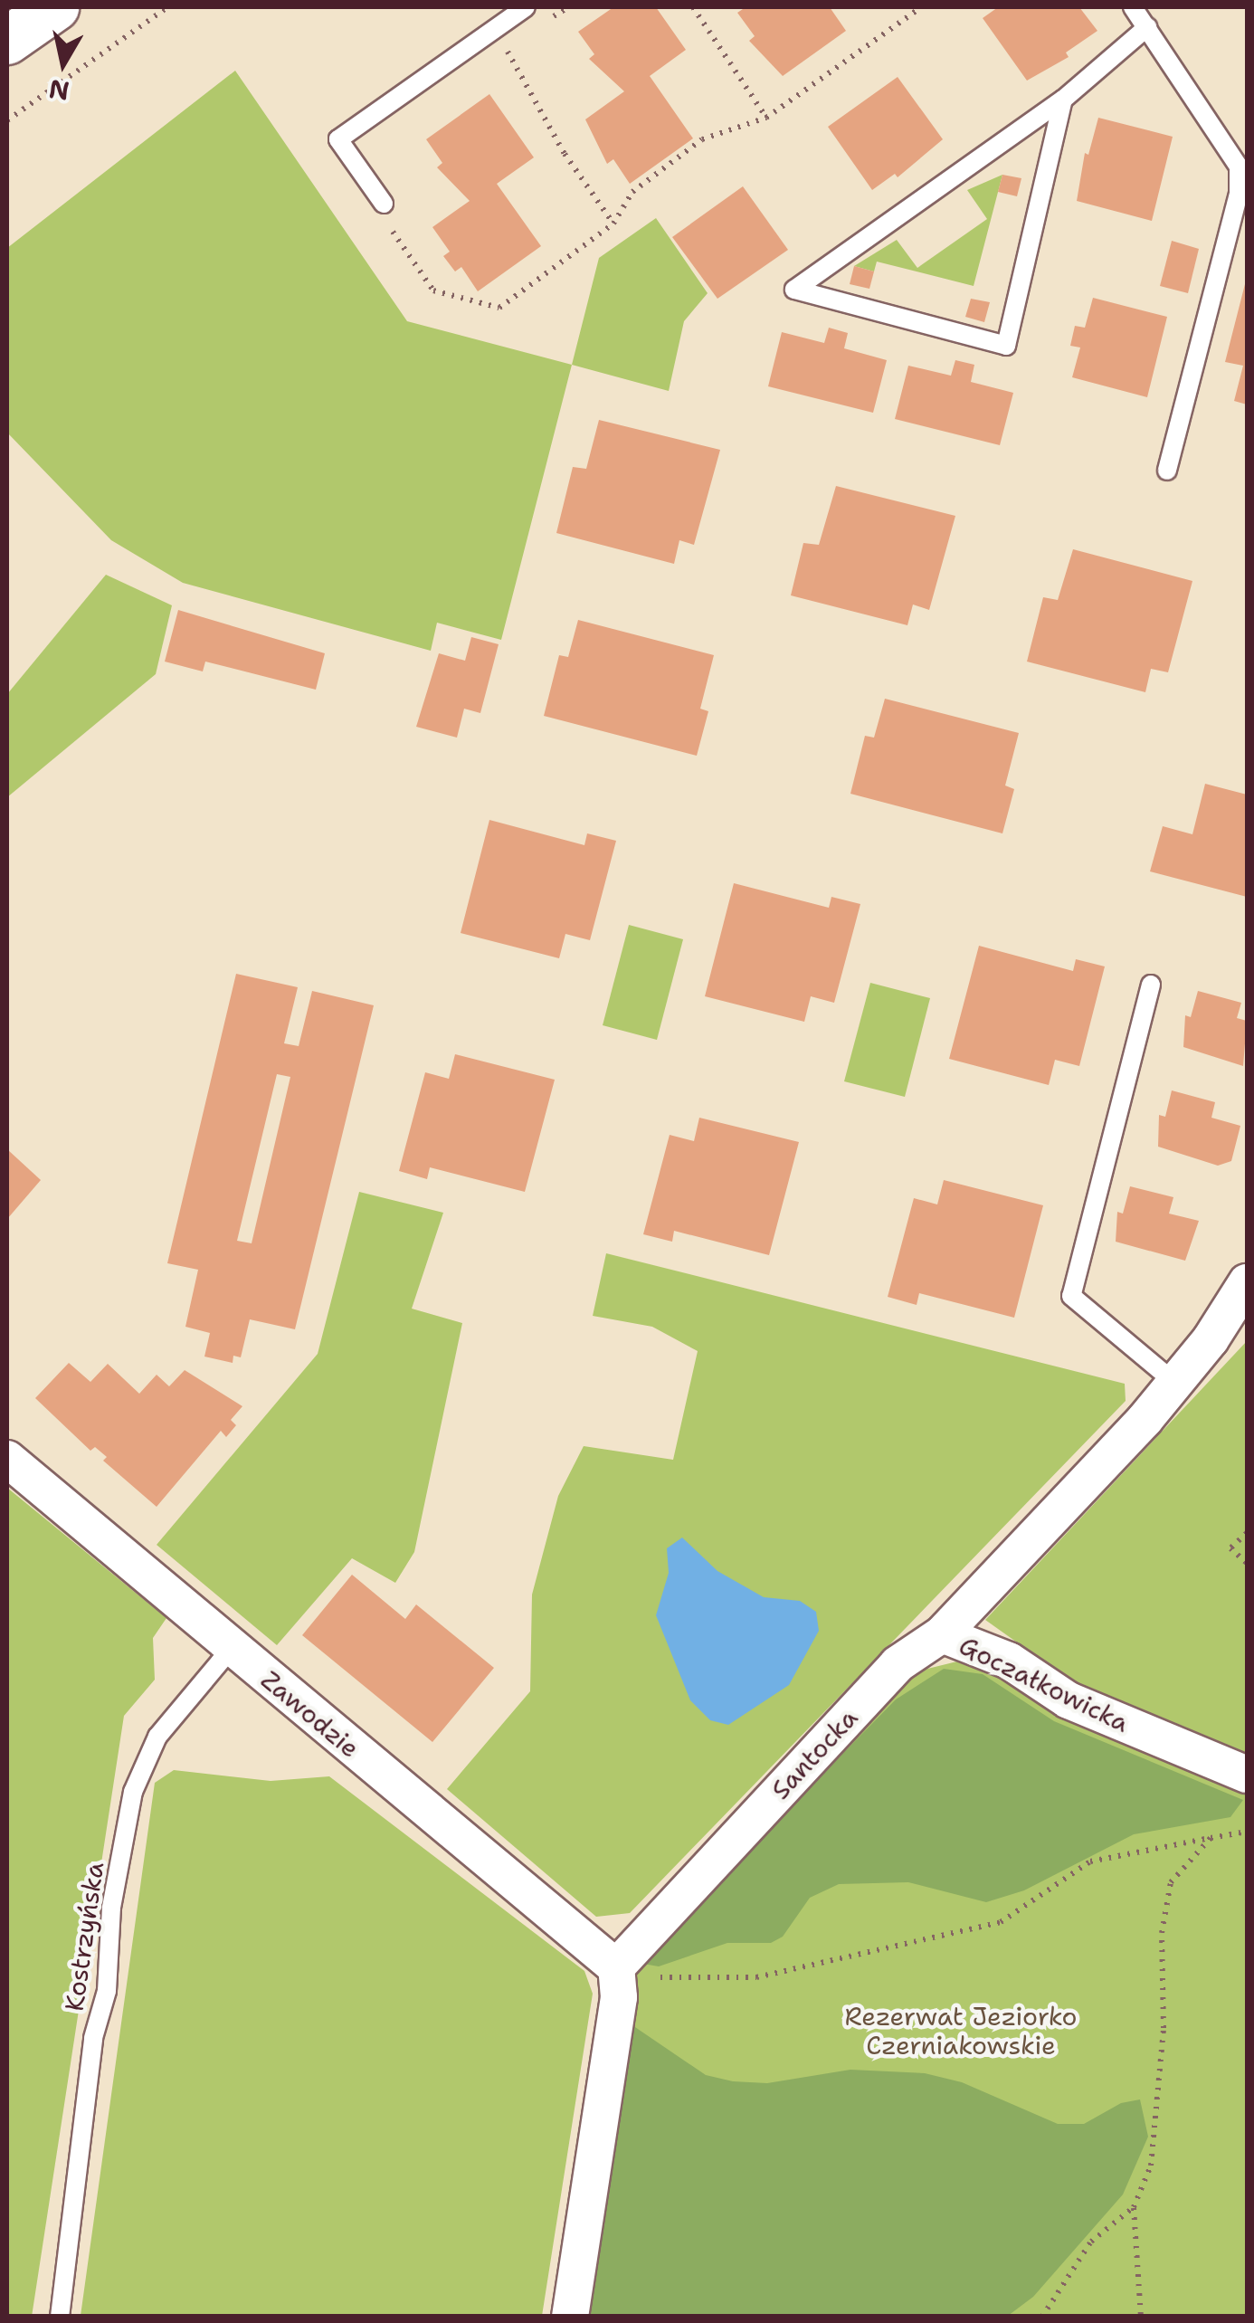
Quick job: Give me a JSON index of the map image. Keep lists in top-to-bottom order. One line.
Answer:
{"streets":{"street":["Goczałkowicka","Zawodzie","Santocka"],"lane":["Kostrzyńska"]},"crossings":[["Goczałkowicka","Santocka"],["Zawodzie","Santocka"],["Zawodzie","Kostrzyńska"]],"parks":["Rezerwat Jeziorko Czerniakowskie"],"north":"bottom"}
